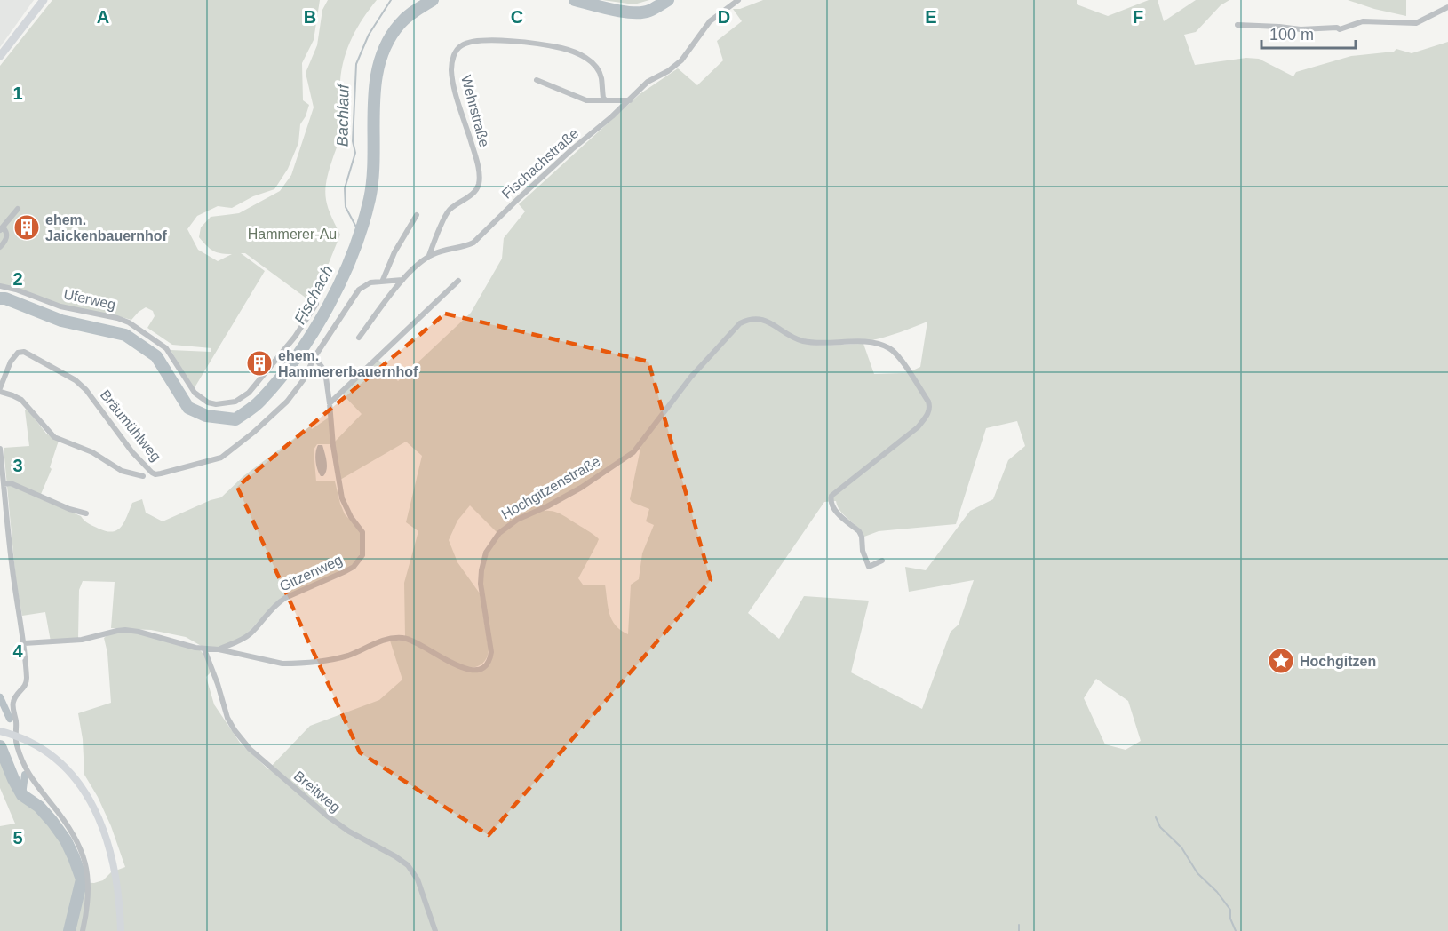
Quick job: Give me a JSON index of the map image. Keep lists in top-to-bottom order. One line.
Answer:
{"streets":{"street":["Wehrstraße","Fischachstraße","Uferweg","Bräumühlweg","Hochgitzenstraße","Gitzenweg","Breitweg"]},"crossings":[["Wehrstraße","Fischachstraße"],["Fischachstraße","Bräumühlweg"],["Bräumühlweg","Gitzenweg"],["Hochgitzenstraße","Gitzenweg"],["Hochgitzenstraße","Breitweg"]],"water":["Bachlauf","Fischach"],"parks":["Hammerer-Au"],"places":{"building":["ehem. Jaickenbauernhof","ehem. Hammererbauernhof"],"place":["Hochgitzen"]},"scale_bar":"100 m","grid":{"columns":["A","B","C","D","E","F"],"rows":["1","2","3","4","5"]}}
